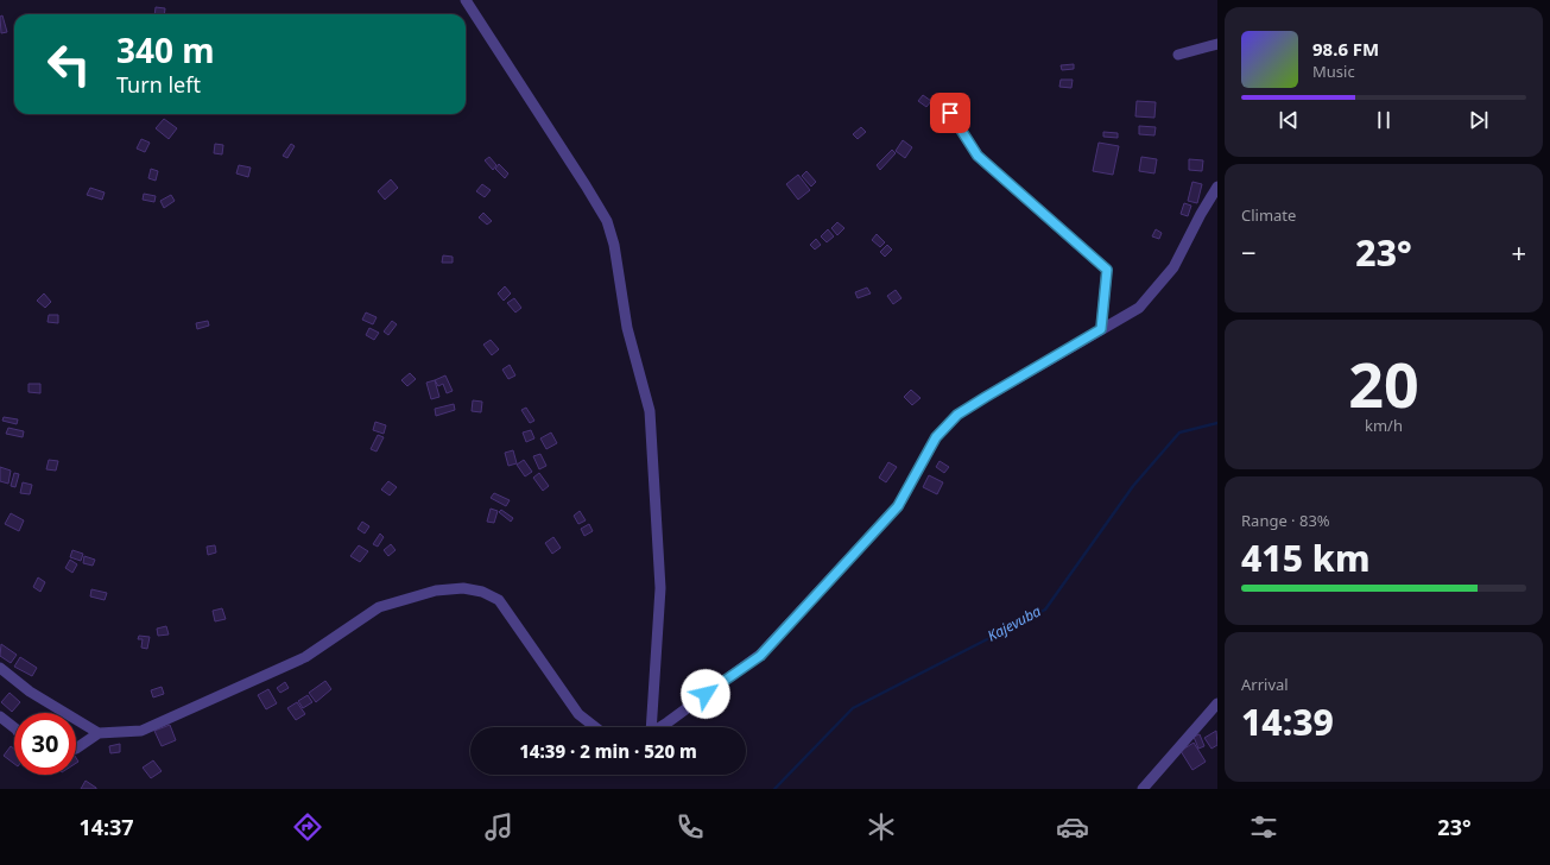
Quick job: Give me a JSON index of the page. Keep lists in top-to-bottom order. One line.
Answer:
{"water":["Kajevuba"],"page":{"turn":["340 m","Turn left"],"song":["98.6 FM","Music"],"tile":["Climate",["20","km/h"],["Range · 83%","415 km"],["Arrival","14:39"]],"heat":["−","23°","+"],"limit":"30","trip":"14:39 · 2 min · 520 m","tabs":["14:37","23°"]}}
